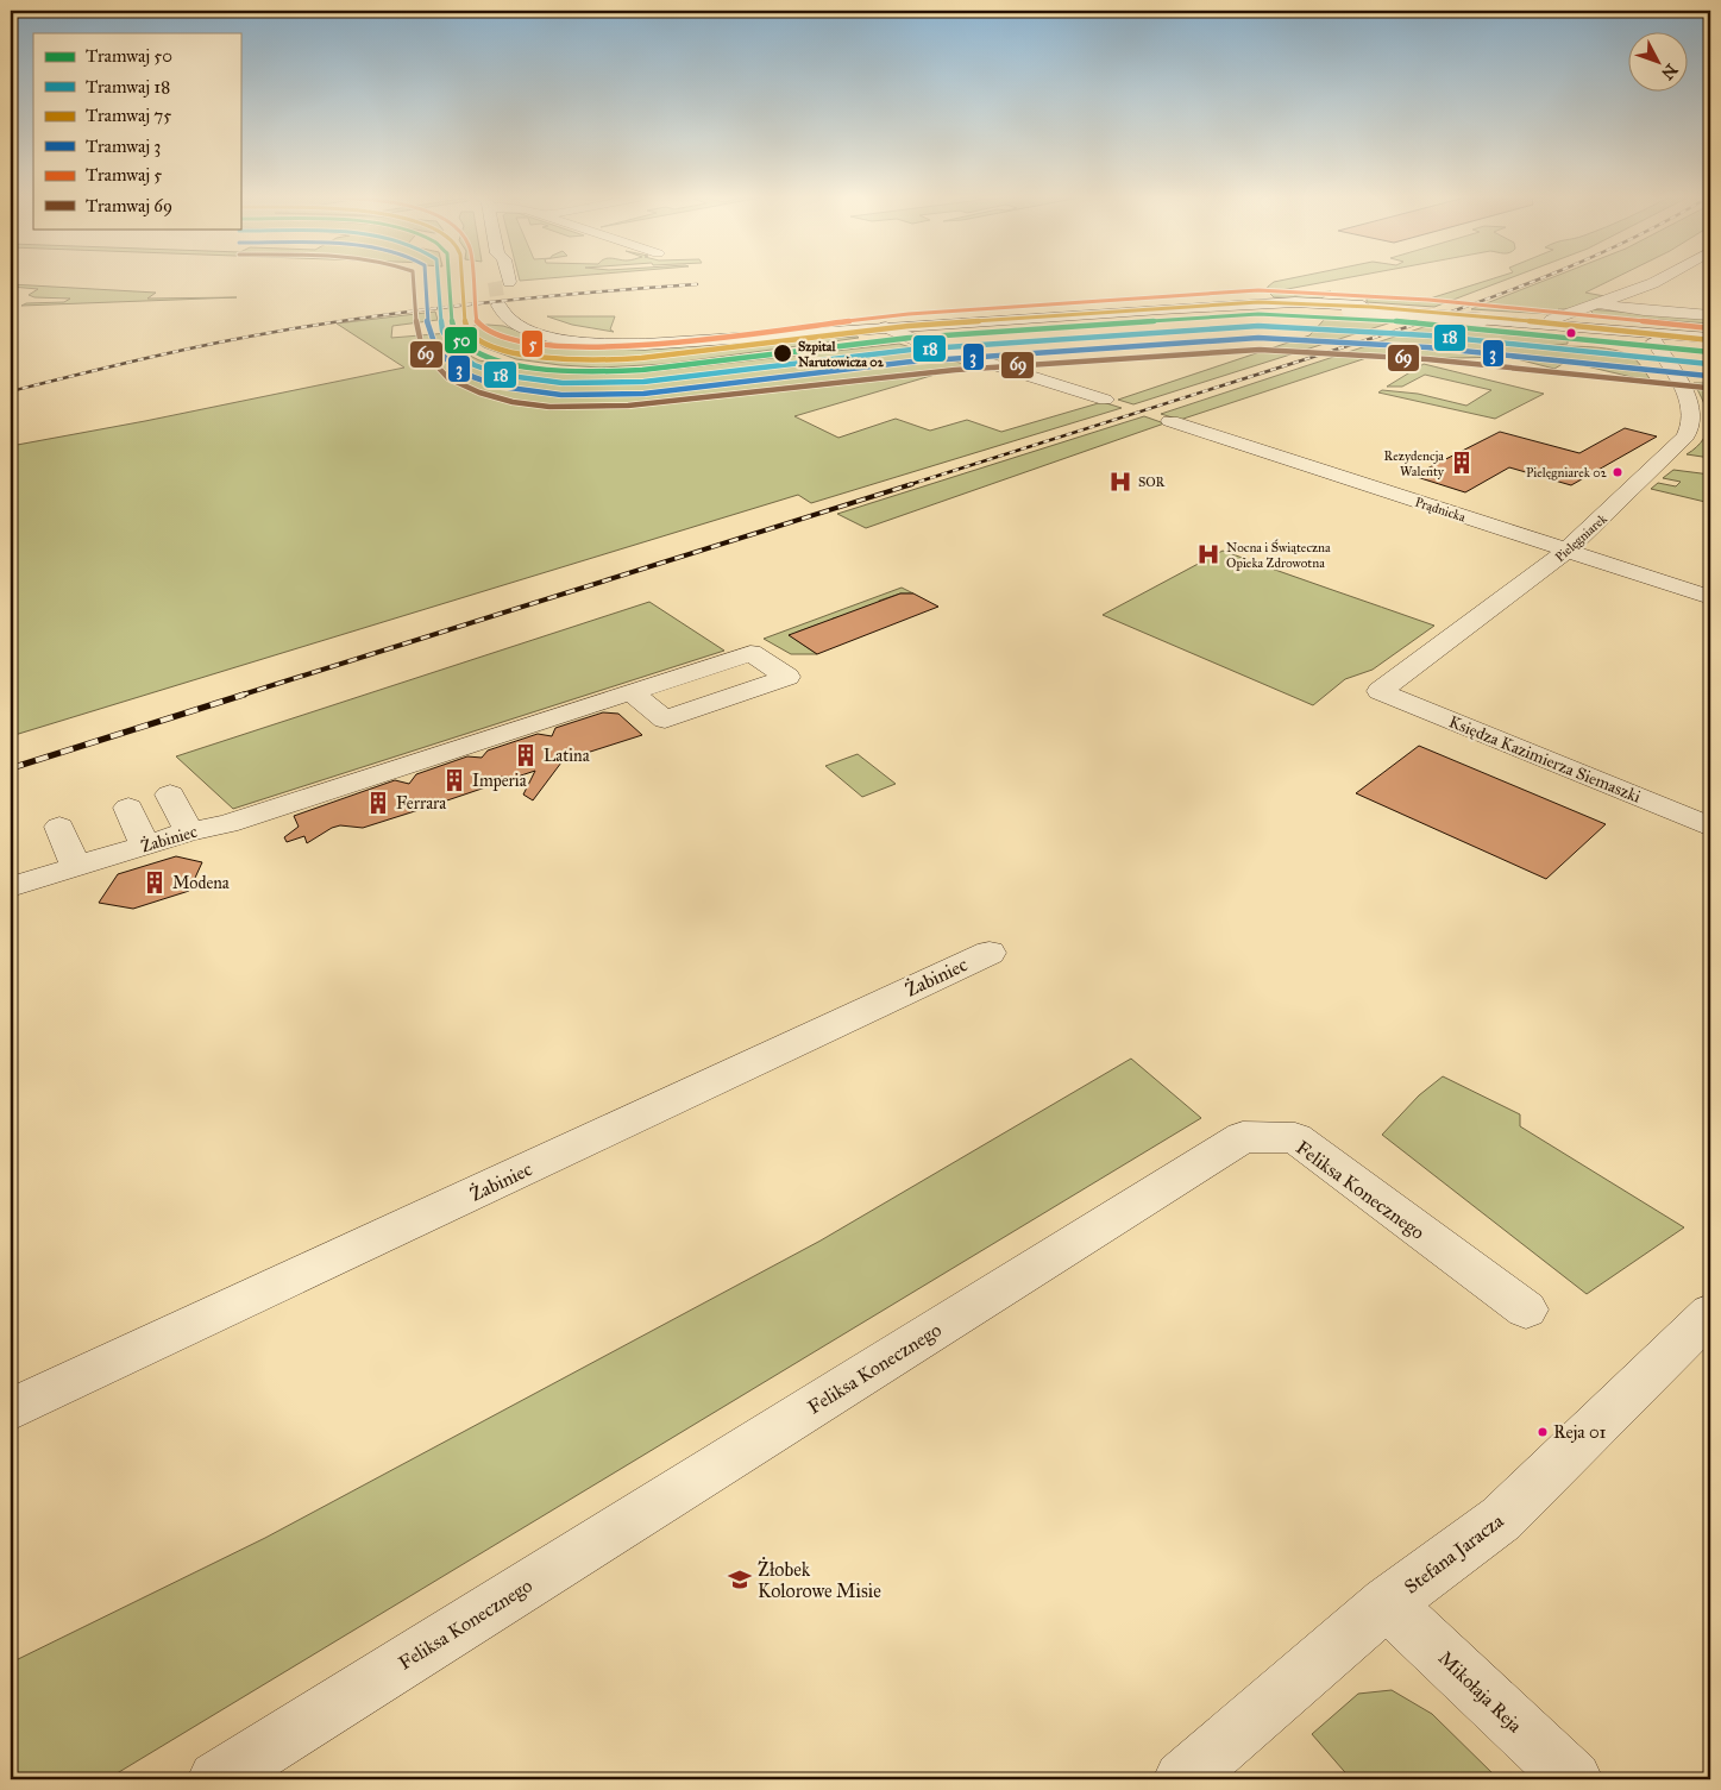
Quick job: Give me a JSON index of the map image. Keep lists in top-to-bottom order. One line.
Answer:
{"streets":{"street":["Prądnicka","Pielęgniarek","Księdza Kazimierza Siemaszki","Żabiniec","Feliksa Konecznego","Stefana Jaracza","Mikołaja Reja"]},"crossings":[["Prądnicka","Pielęgniarek"],["Pielęgniarek","Księdza Kazimierza Siemaszki"],["Stefana Jaracza","Mikołaja Reja"]],"places":{"other":["Szpital Narutowicza 02","Pielęgniarek 02","Reja 01"],"building":["Rezydencja Walenty","Latina","Imperia","Ferrara","Modena"],"hospital":["SOR","Nocna i Świąteczna Opieka Zdrowotna"],"school or university":["Żłobek Kolorowe Misie"]},"lines":["tram line 50","tram line 18","tram line 75","tram line 3","tram line 5","tram line 69"],"legend":["Tramwaj 50","Tramwaj 18","Tramwaj 75","Tramwaj 3","Tramwaj 5","Tramwaj 69"],"north":"bottom right"}
